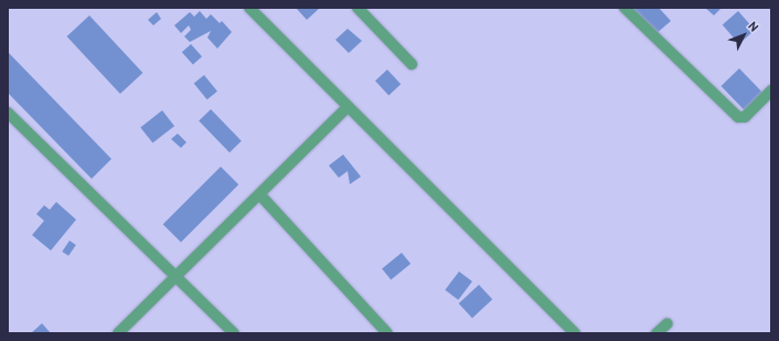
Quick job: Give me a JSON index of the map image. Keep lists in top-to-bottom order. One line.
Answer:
{"north":"top right"}
